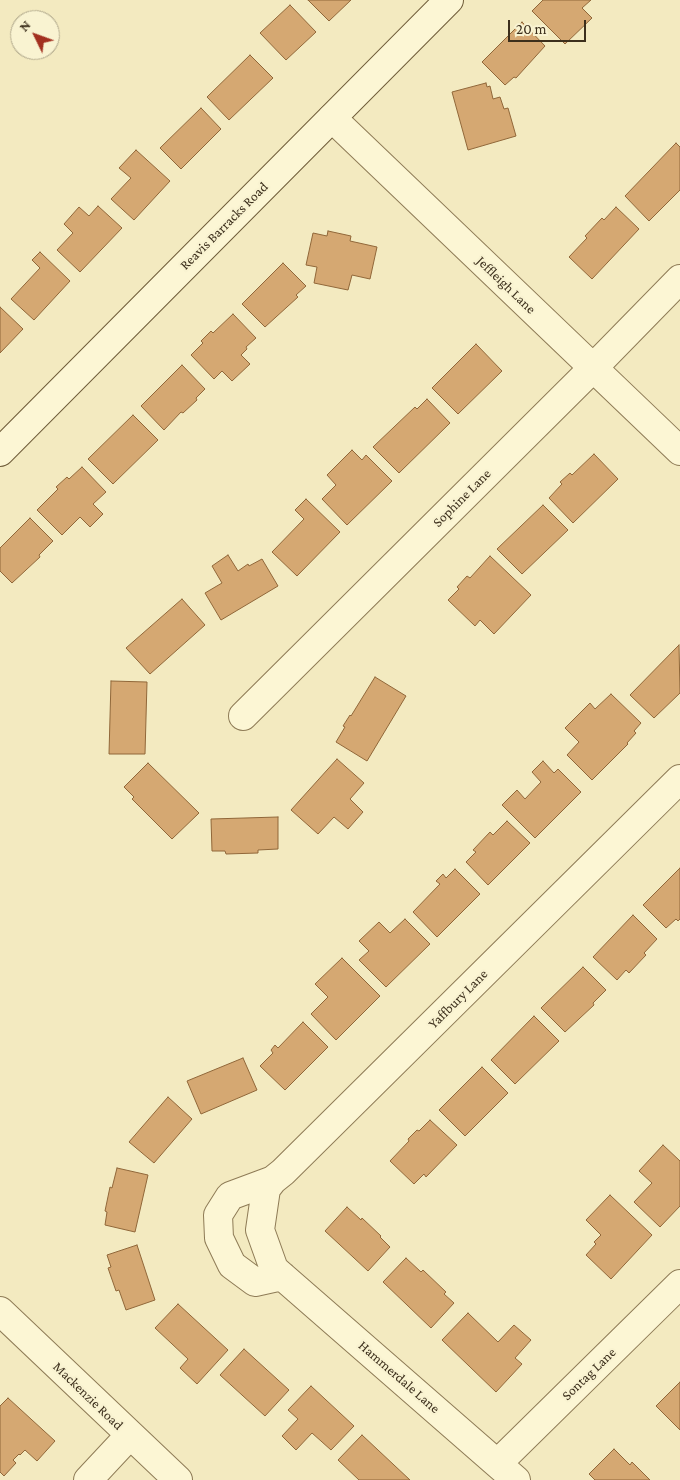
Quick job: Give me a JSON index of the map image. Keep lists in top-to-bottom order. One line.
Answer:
{"streets":{"street":["Reavis Barracks Road","Jeffleigh Lane","Sophine Lane","Yaffbury Lane","Sontag Lane","Hammerdale Lane","Mackenzie Road"]},"crossings":[["Reavis Barracks Road","Jeffleigh Lane"],["Jeffleigh Lane","Sophine Lane"],["Yaffbury Lane","Hammerdale Lane"],["Sontag Lane","Hammerdale Lane"]],"scale_bar":"20 m","north":"top left"}
